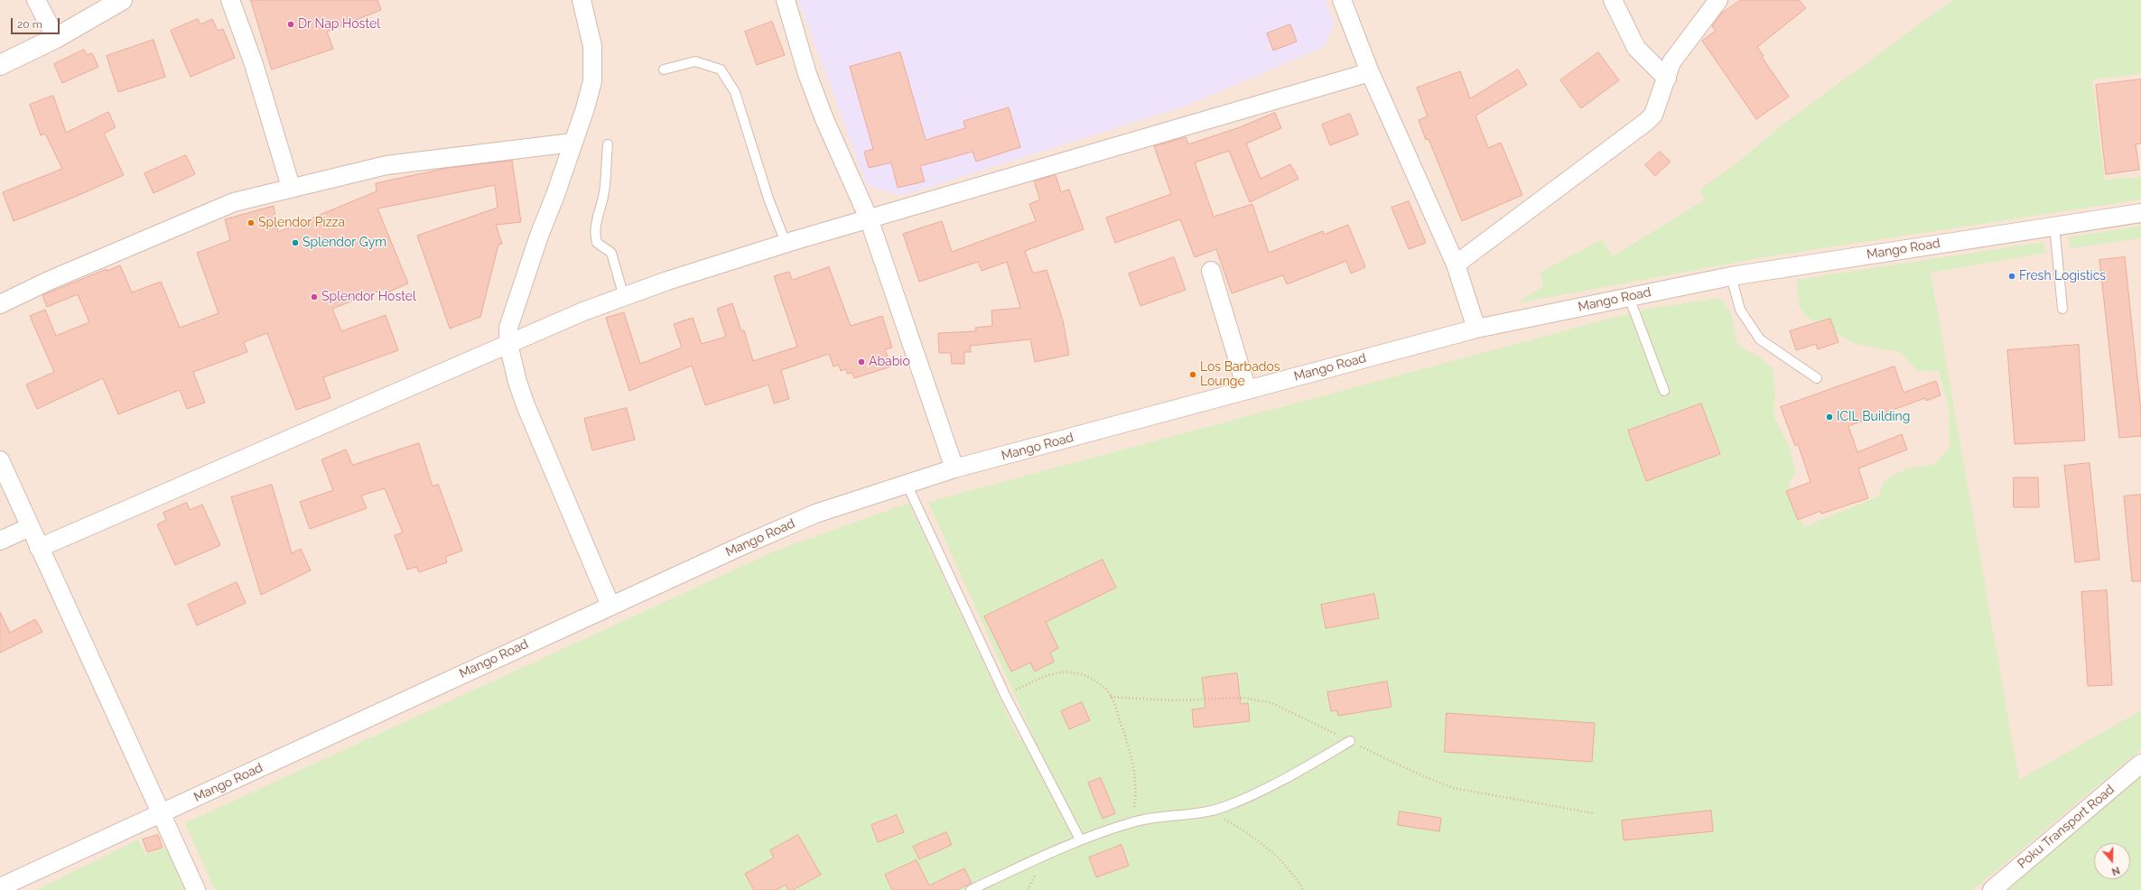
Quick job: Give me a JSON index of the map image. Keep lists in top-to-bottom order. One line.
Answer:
{"streets":{"street":["Mango Road","Poku Transport Road"]},"places":["Dr Nap Hostel","Splendor Pizza","Splendor Gym","Fresh Logistics","Splendor Hostel","Ababio","Los Barbados Lounge","ICIL Building"],"scale_bar":"20 m","north":"bottom"}
